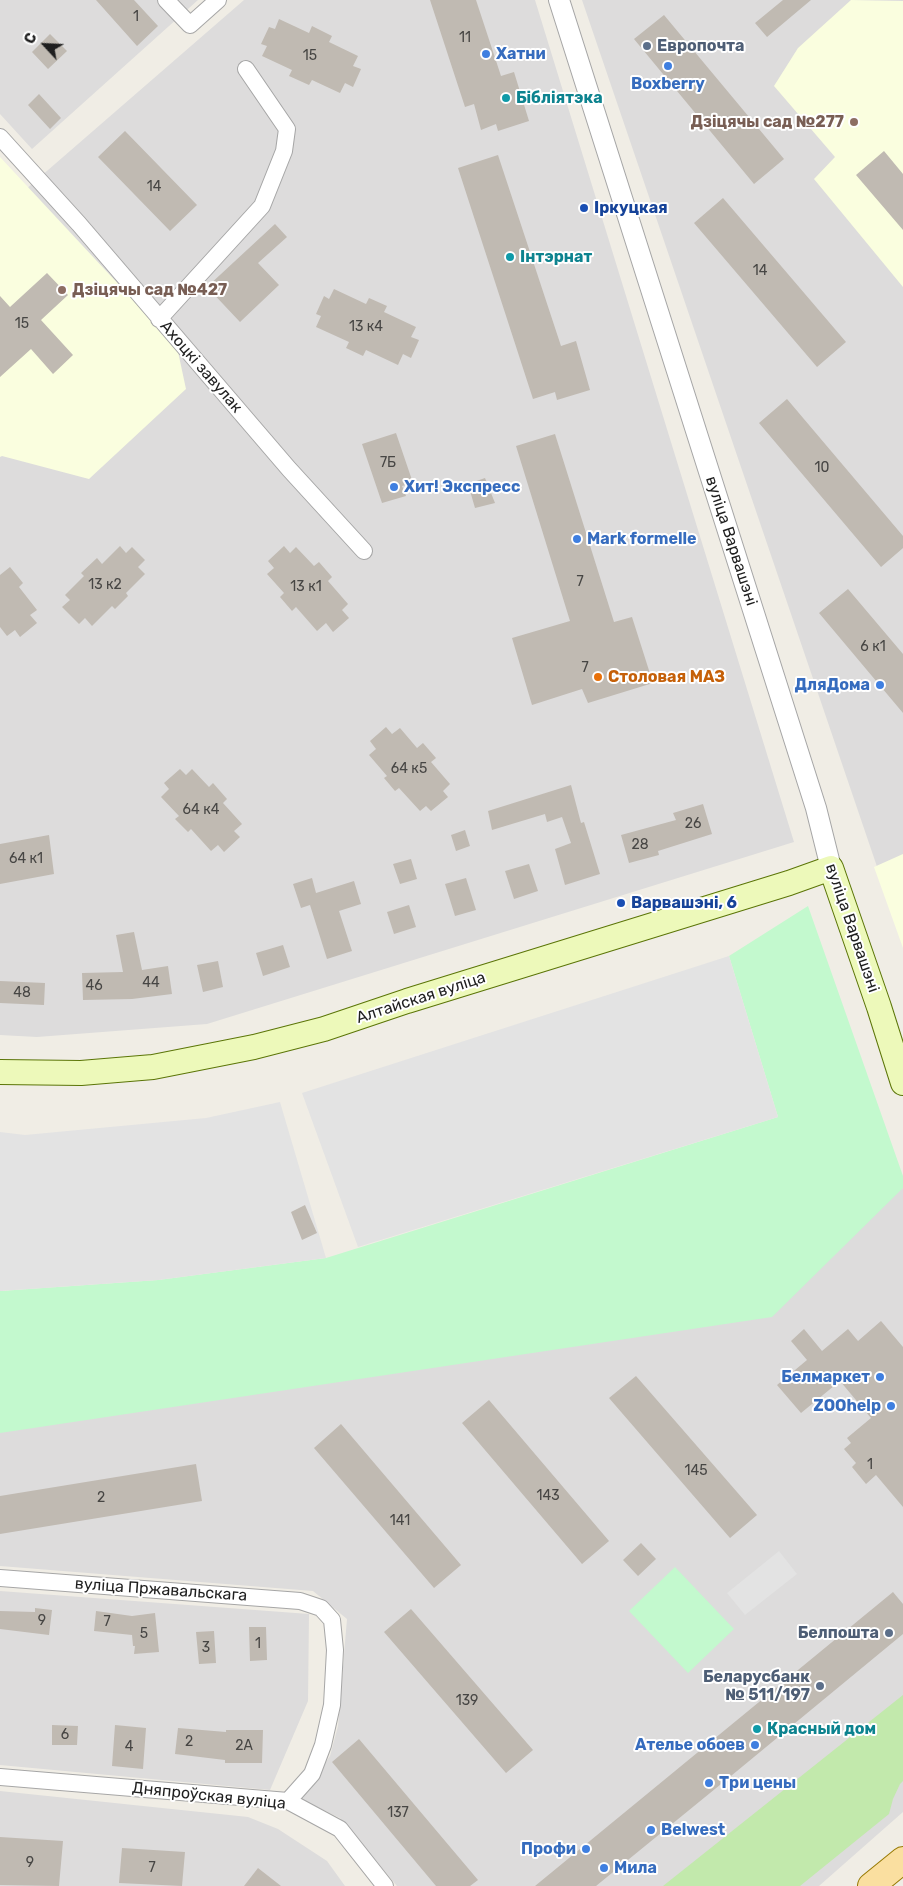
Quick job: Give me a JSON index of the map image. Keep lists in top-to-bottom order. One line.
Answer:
{"streets":{"main road":["вуліца Варвашэні","Алтайская вуліца"],"street":["Ахоцкі завулак","вуліца Пржавальскага","Дняпроўская вуліца"]},"crossings":[["вуліца Варвашэні","Алтайская вуліца"],["вуліца Пржавальскага","Дняпроўская вуліца"]],"places":["Европочта","Хатни","Boxberry","Бібліятэка","Дзіцячы сад №277","Іркуцкая","Інтэрнат","Дзіцячы сад №427","Хит! Экспресс","Mark formelle","Столовая МАЗ","ДляДома","Варвашэні, 6","Белмаркет","ZOOhelp","Белпошта","Беларусбанк № 511/197","Красный дом","Ателье обоев","Три цены","Belwest","Профи","Мила"],"house_numbers":["1","11","15","14","14","15","13 к4","7Б","10","7","13 к2","13 к1","6 к1","7","64 к5","64 к4","26","28","64 к1","44","46","48","1","145","143","2","141","9","7","5","1","3","139","6","2","2А","4","137","9","7"],"north":"top left"}
